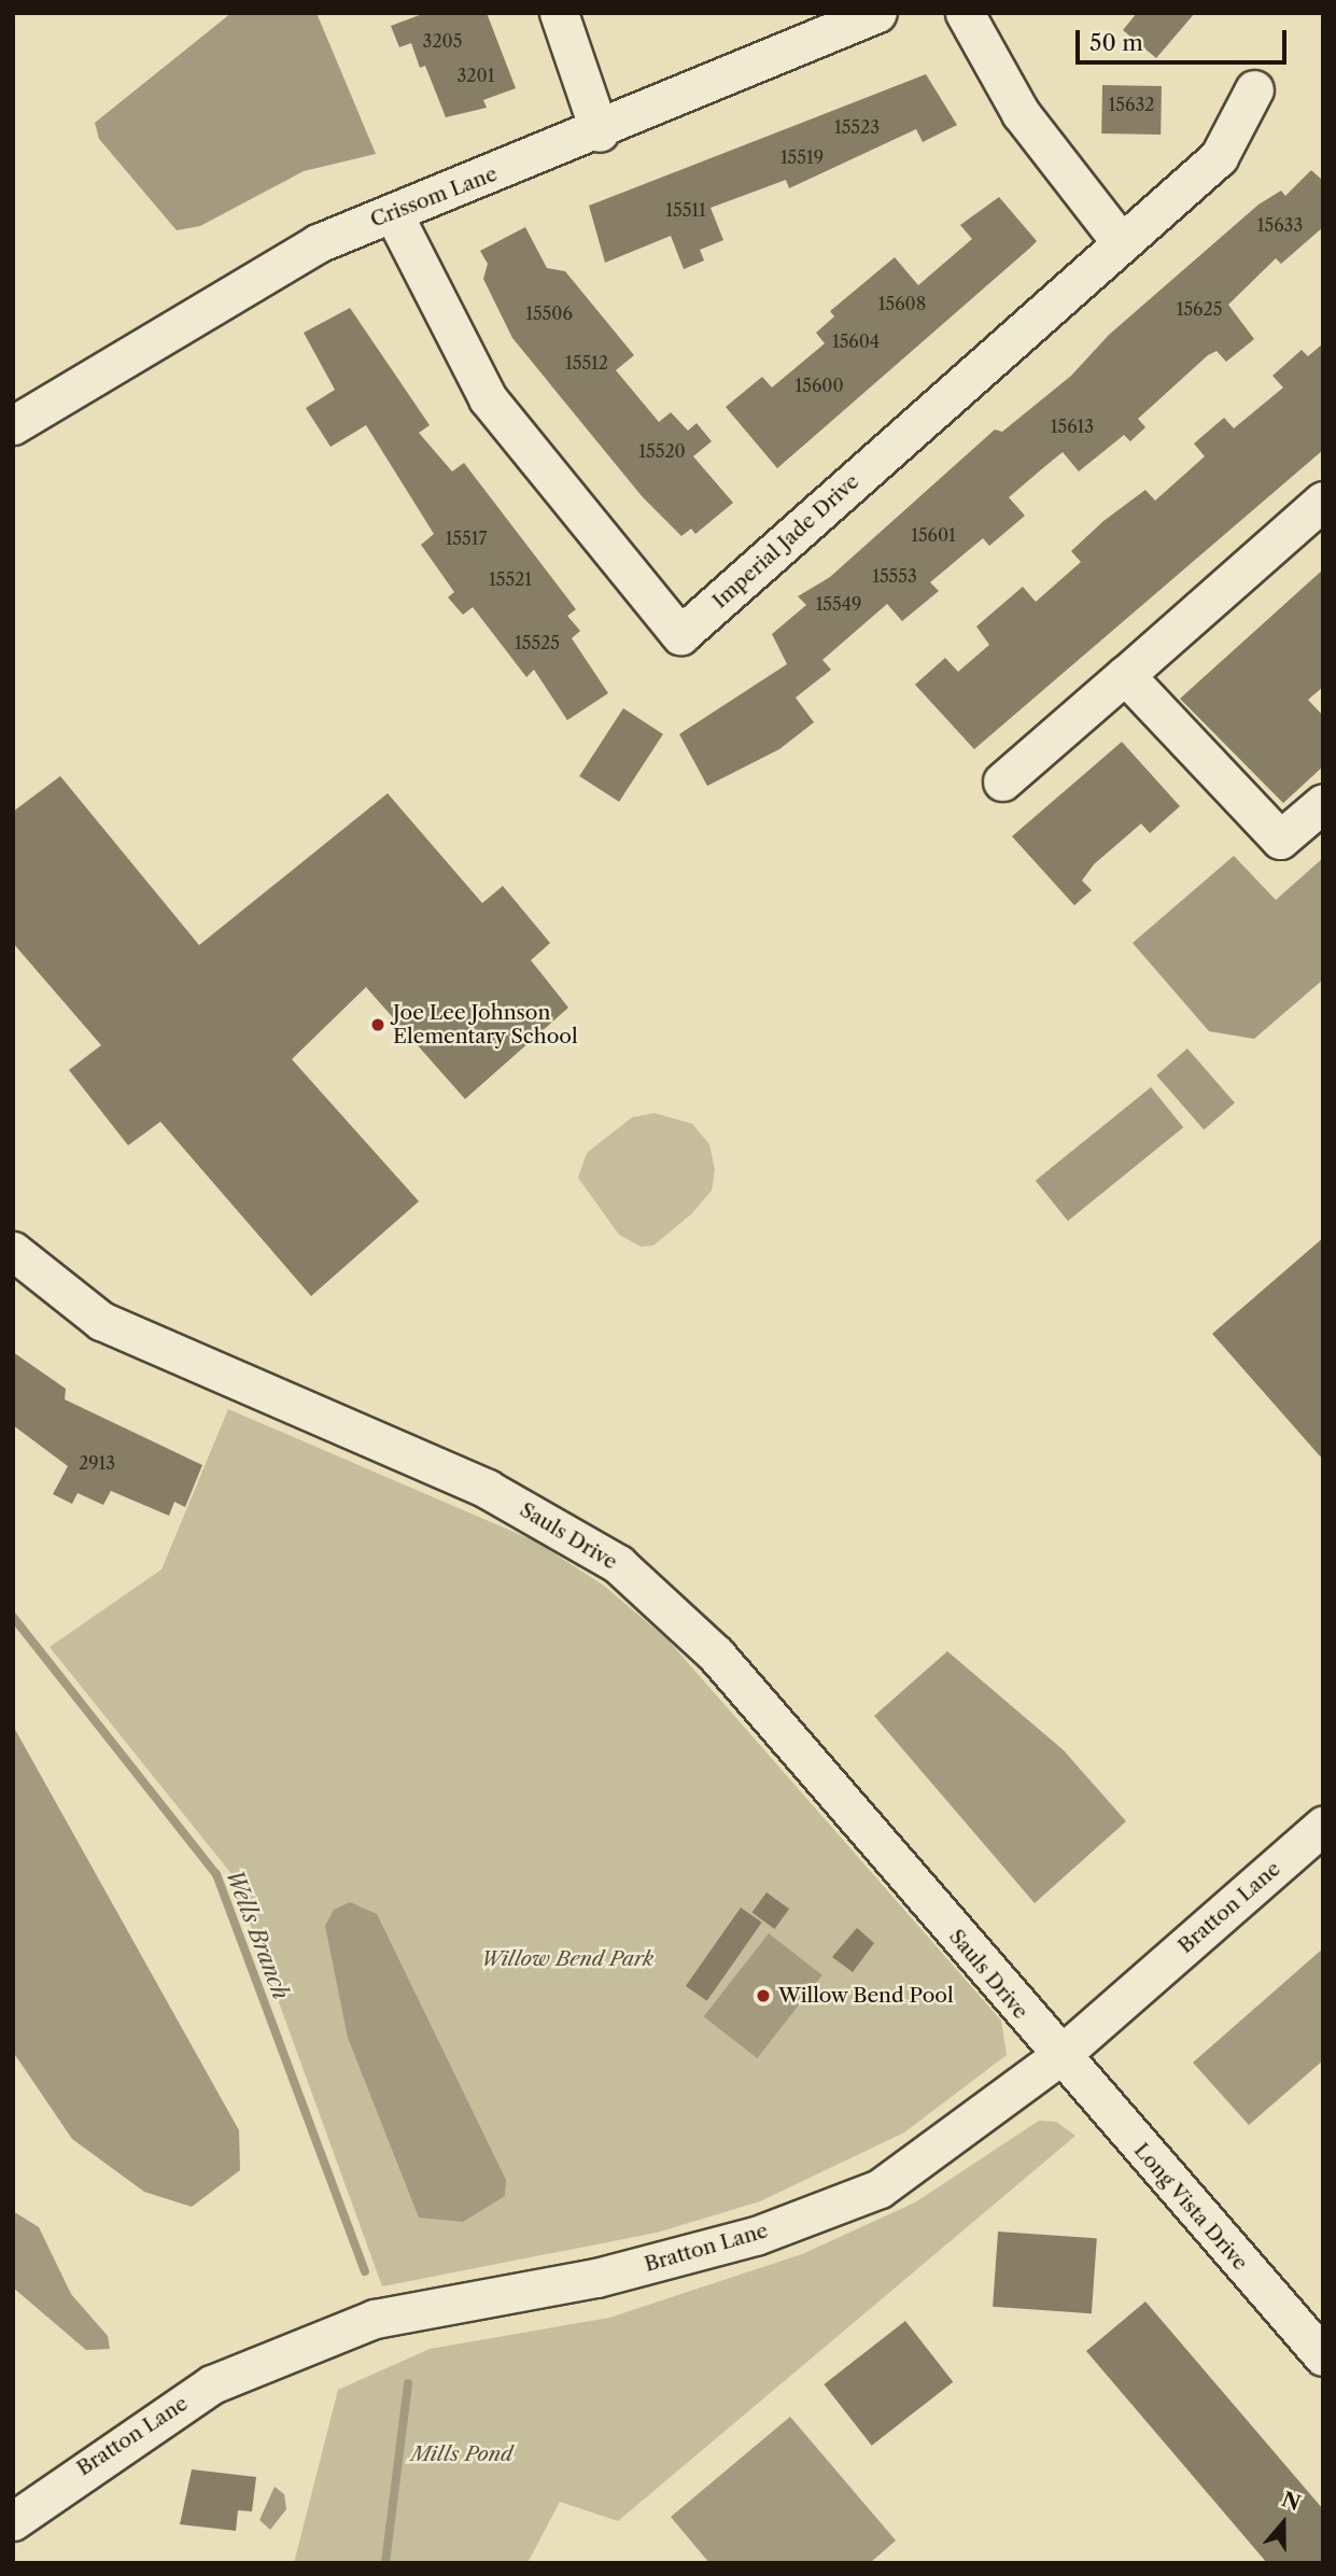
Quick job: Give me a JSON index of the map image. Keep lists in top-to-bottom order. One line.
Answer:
{"streets":{"street":["Crissom Lane","Imperial Jade Drive","Sauls Drive","Bratton Lane","Long Vista Drive"]},"crossings":[["Crissom Lane","Imperial Jade Drive"],["Sauls Drive","Bratton Lane"],["Sauls Drive","Long Vista Drive"],["Bratton Lane","Long Vista Drive"]],"water":["Wells Branch"],"parks":["Willow Bend Park","Mills Pond"],"places":["Joe Lee Johnson Elementary School","Willow Bend Pool"],"house_numbers":["3205","3201","15632","15523","15519","15511","15633","15608","15625","15506","15604","15512","15600","15613","15520","15601","15517","15553","15521","15549","15525","2913"],"scale_bar":"50 m","north":"top"}
